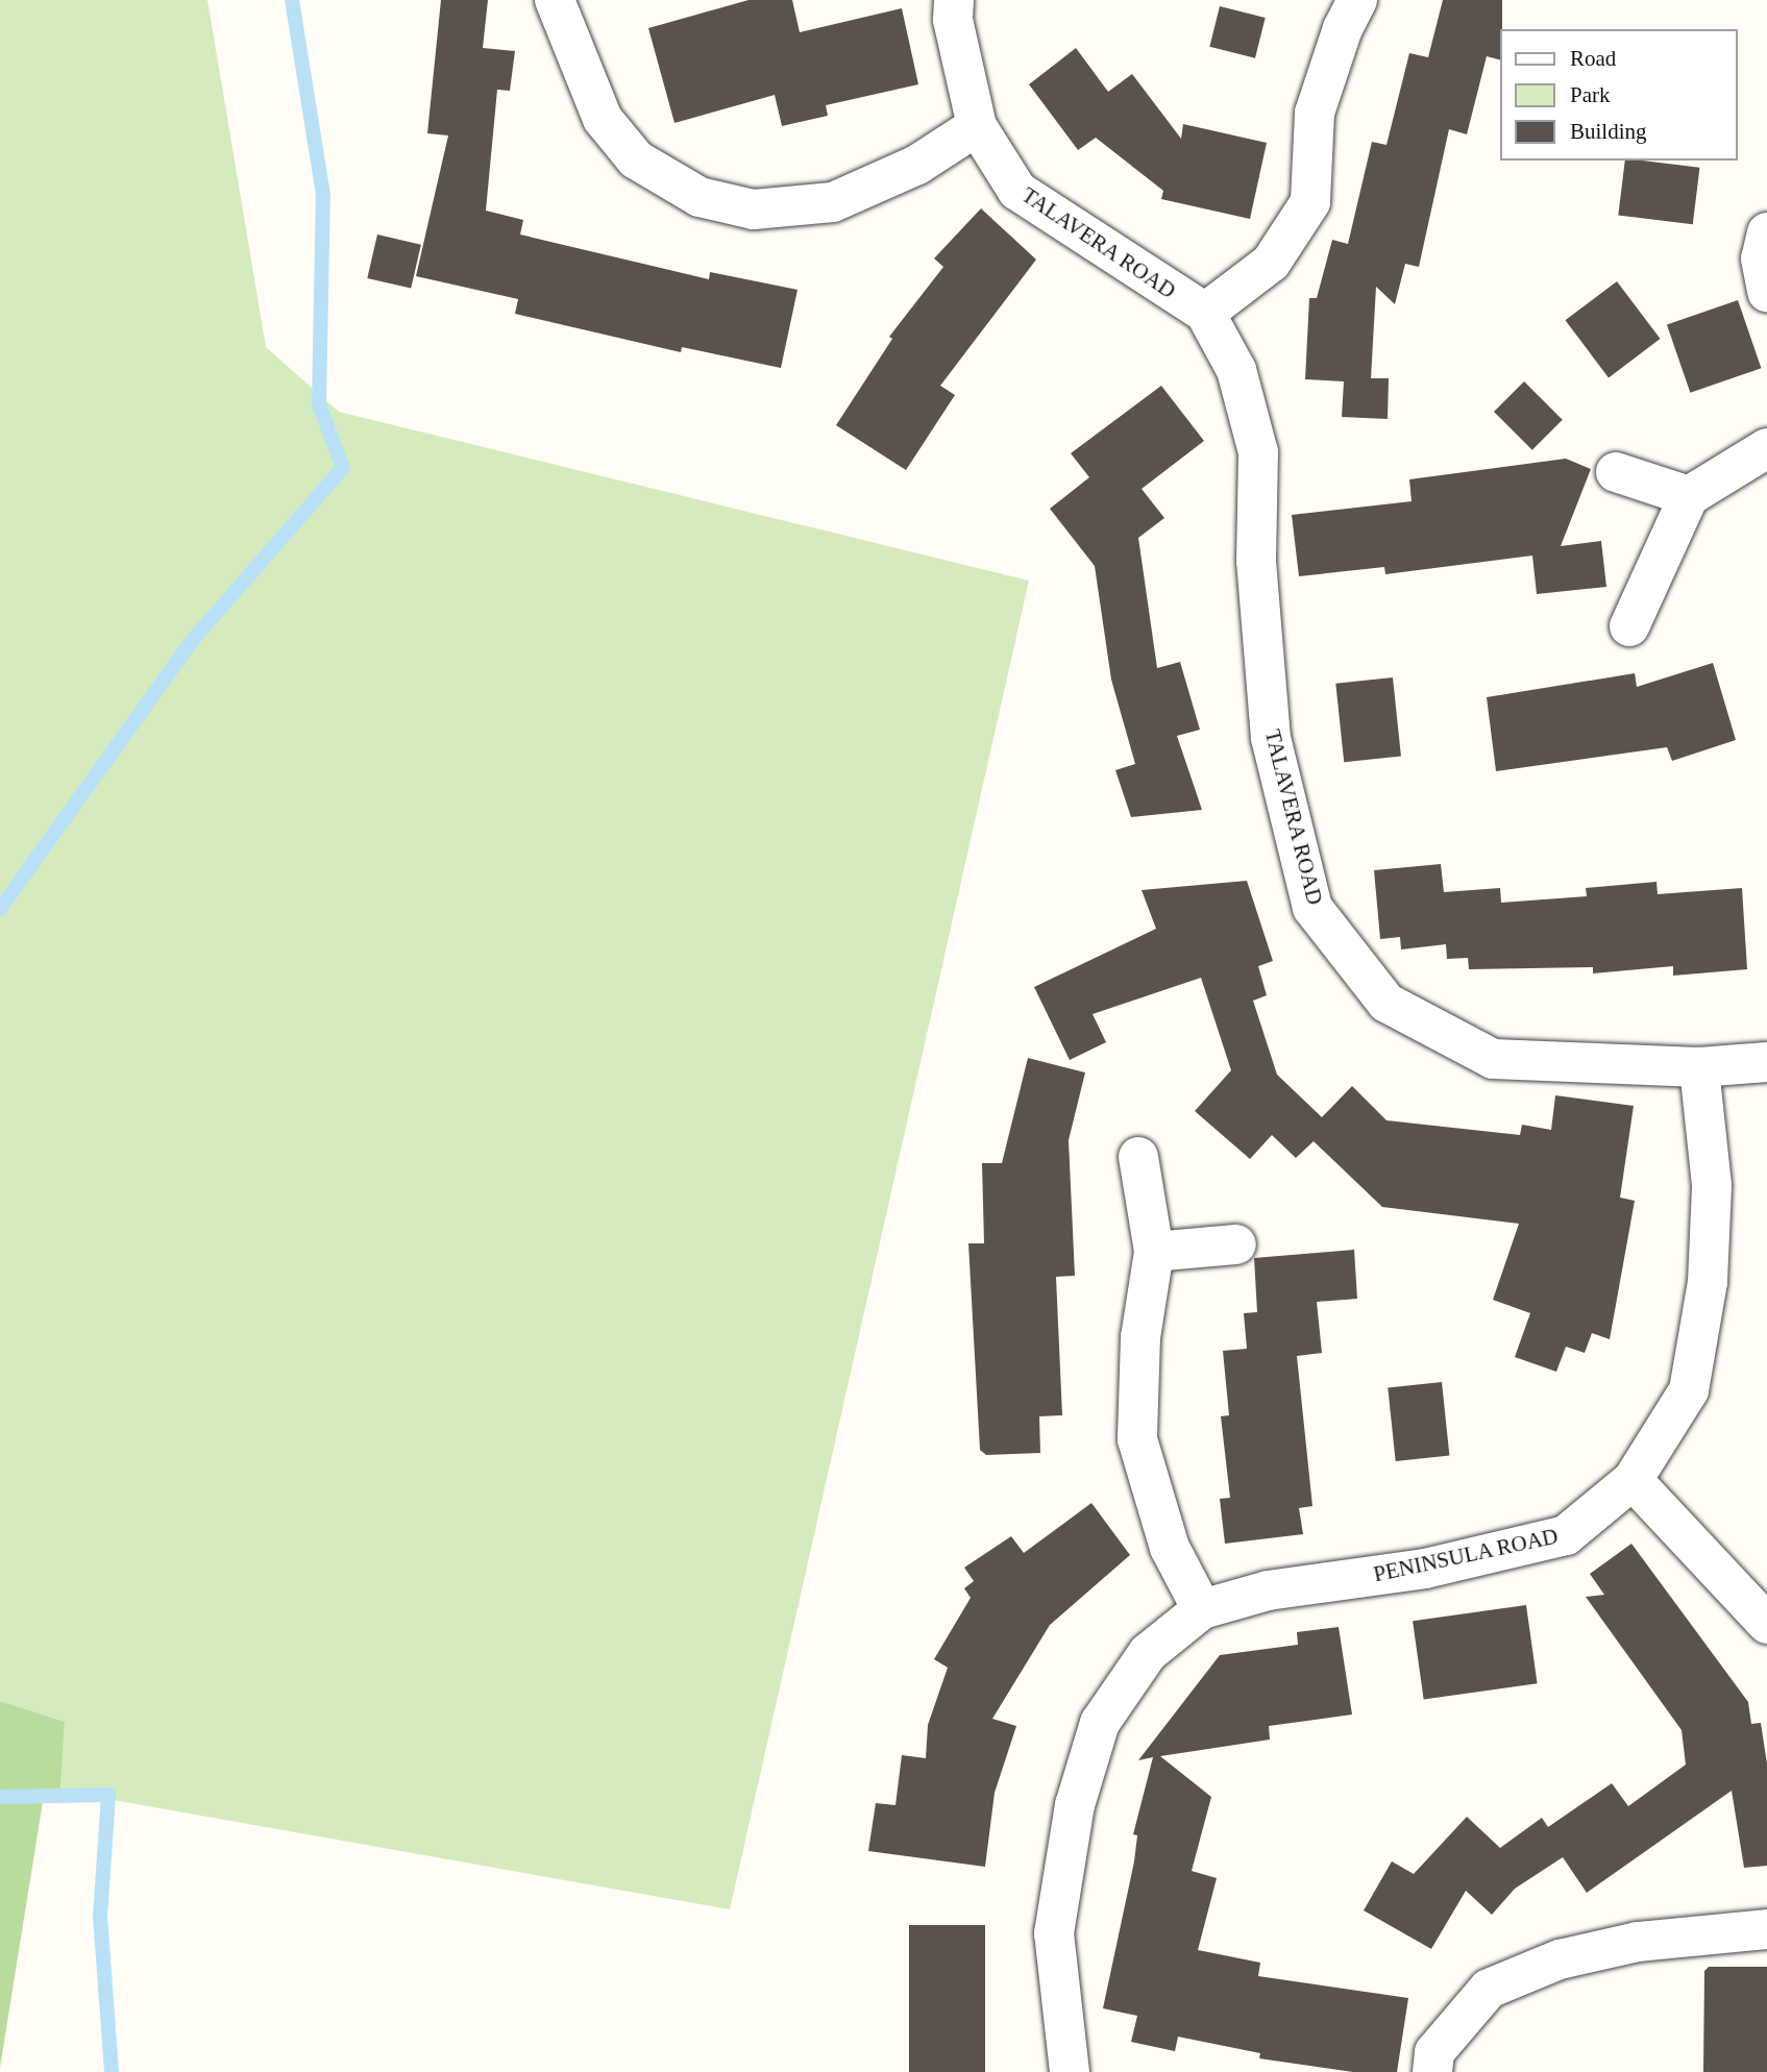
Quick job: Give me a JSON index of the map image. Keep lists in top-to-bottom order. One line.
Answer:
{"streets":{"street":["TALAVERA ROAD","PENINSULA ROAD"]},"crossings":[["TALAVERA ROAD","PENINSULA ROAD"]],"legend":["Road","Park","Building"]}
